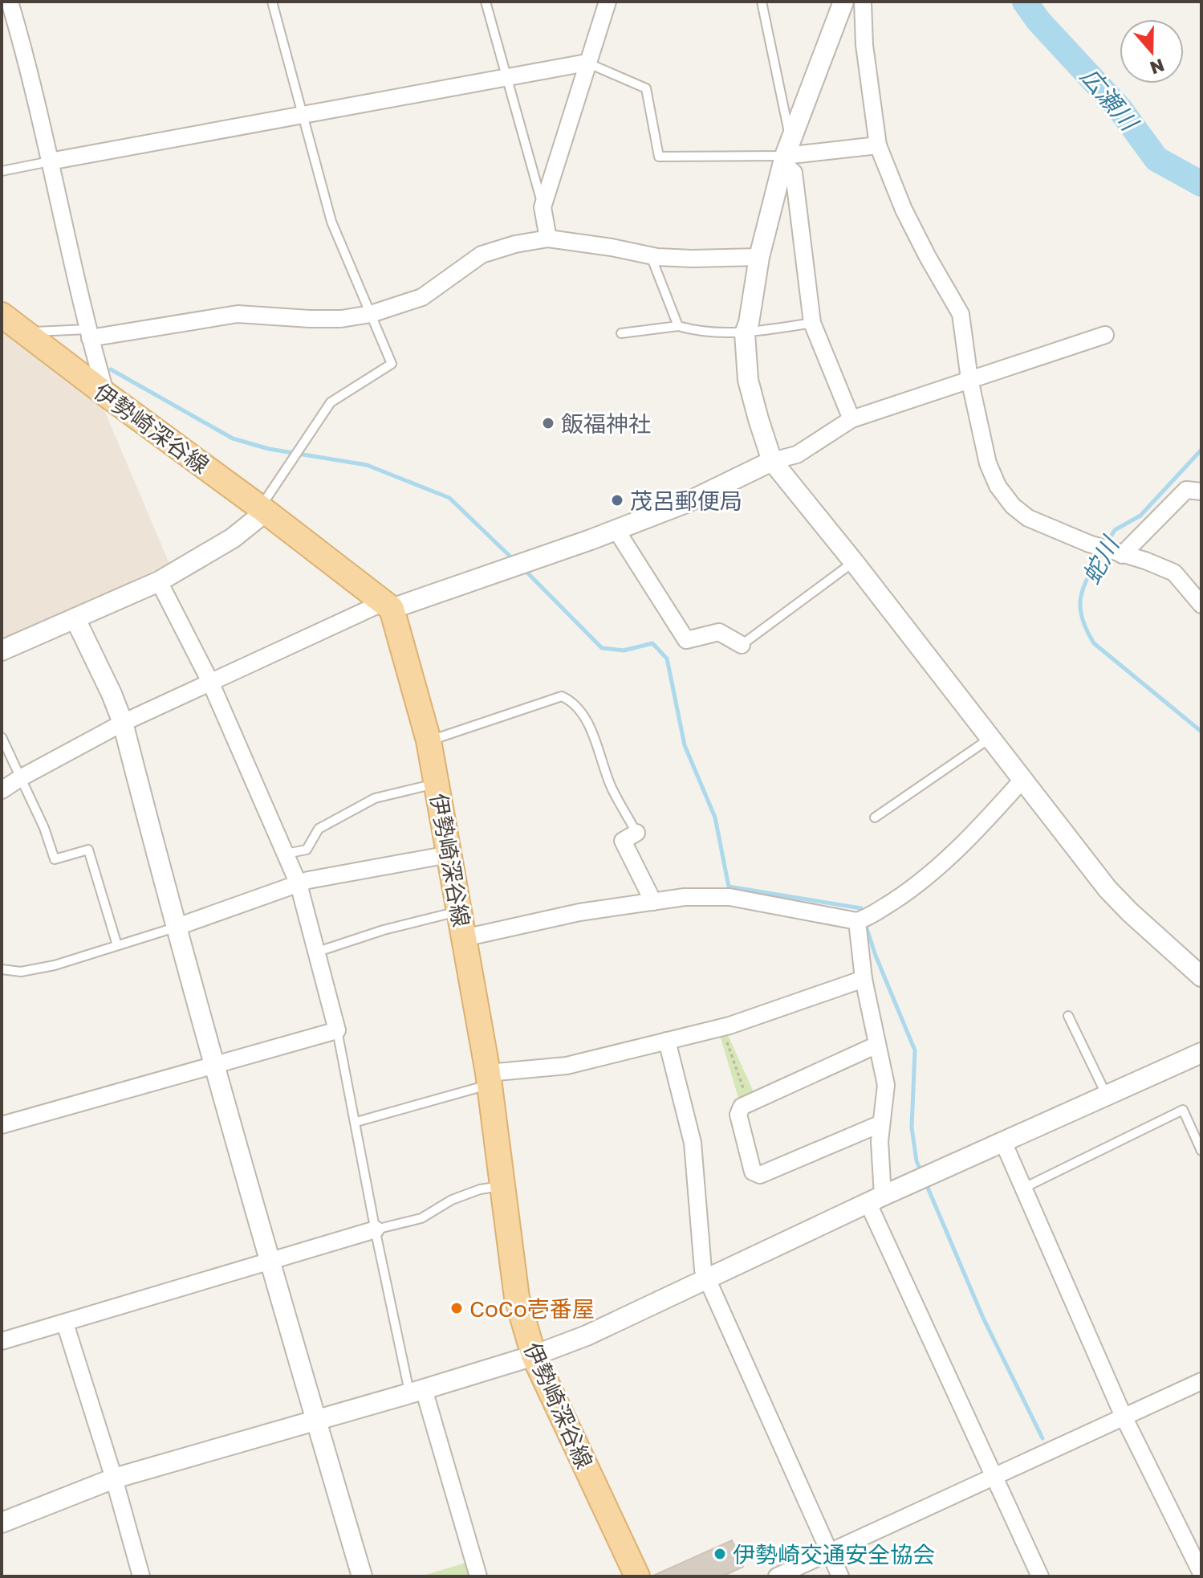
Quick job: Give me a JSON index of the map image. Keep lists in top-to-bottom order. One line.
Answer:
{"streets":{"main road":["伊勢崎深谷線"]},"water":["広瀬川","蛇川"],"places":["飯福神社","茂呂郵便局","CoCo壱番屋","伊勢崎交通安全協会"],"north":"bottom"}
